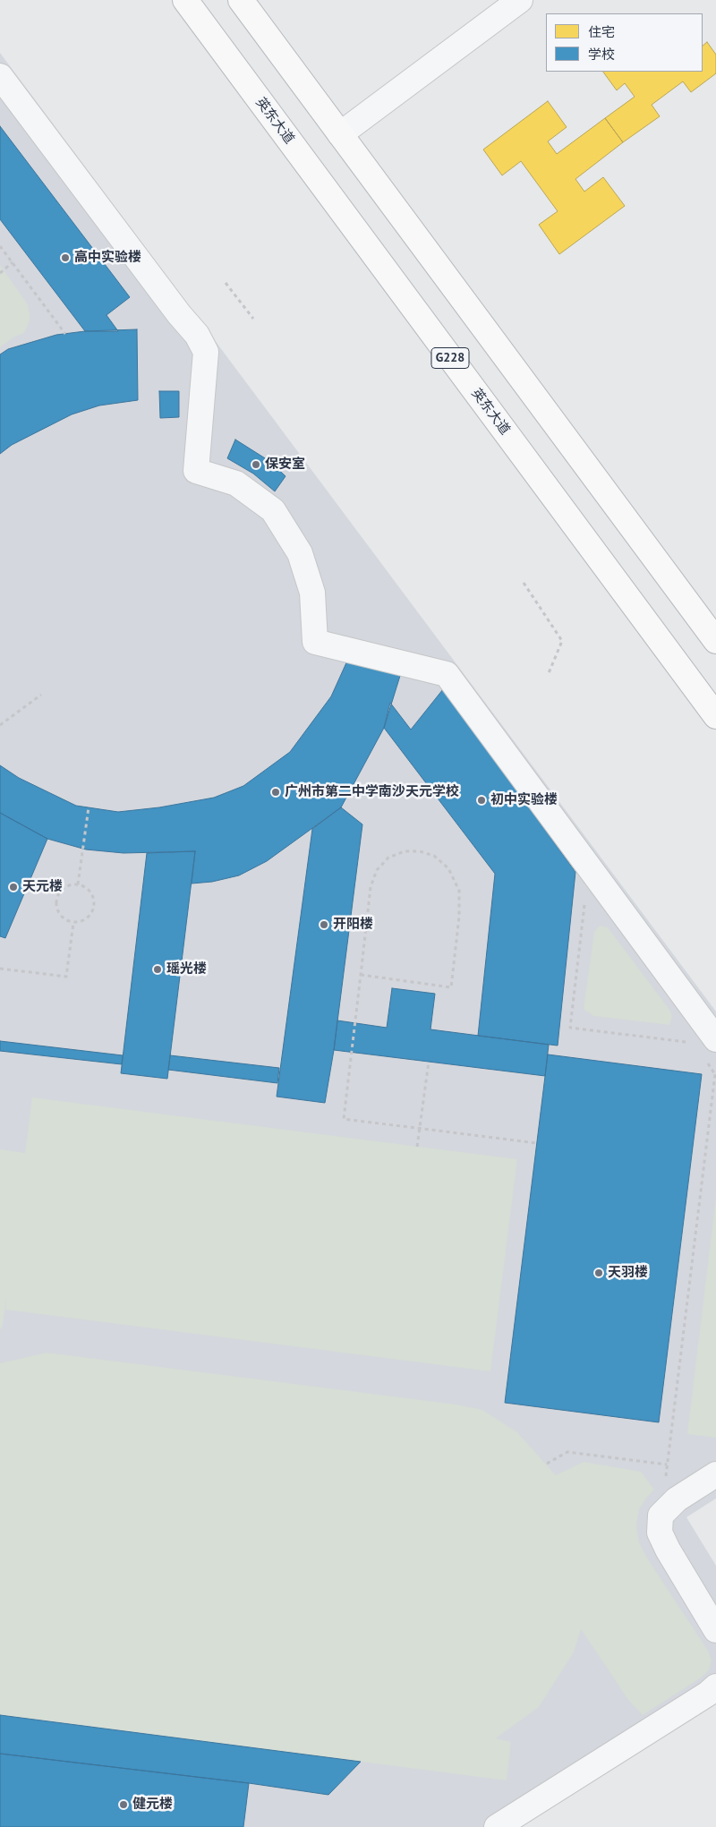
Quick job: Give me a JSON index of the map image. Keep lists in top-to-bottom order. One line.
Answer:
{"streets":{"highway":["英东大道","G228"]},"places":["高中实验楼","保安室","广州市第二中学南沙天元学校","初中实验楼","天元楼","开阳楼","瑶光楼","天羽楼","健元楼"],"legend":["住宅","学校"]}
